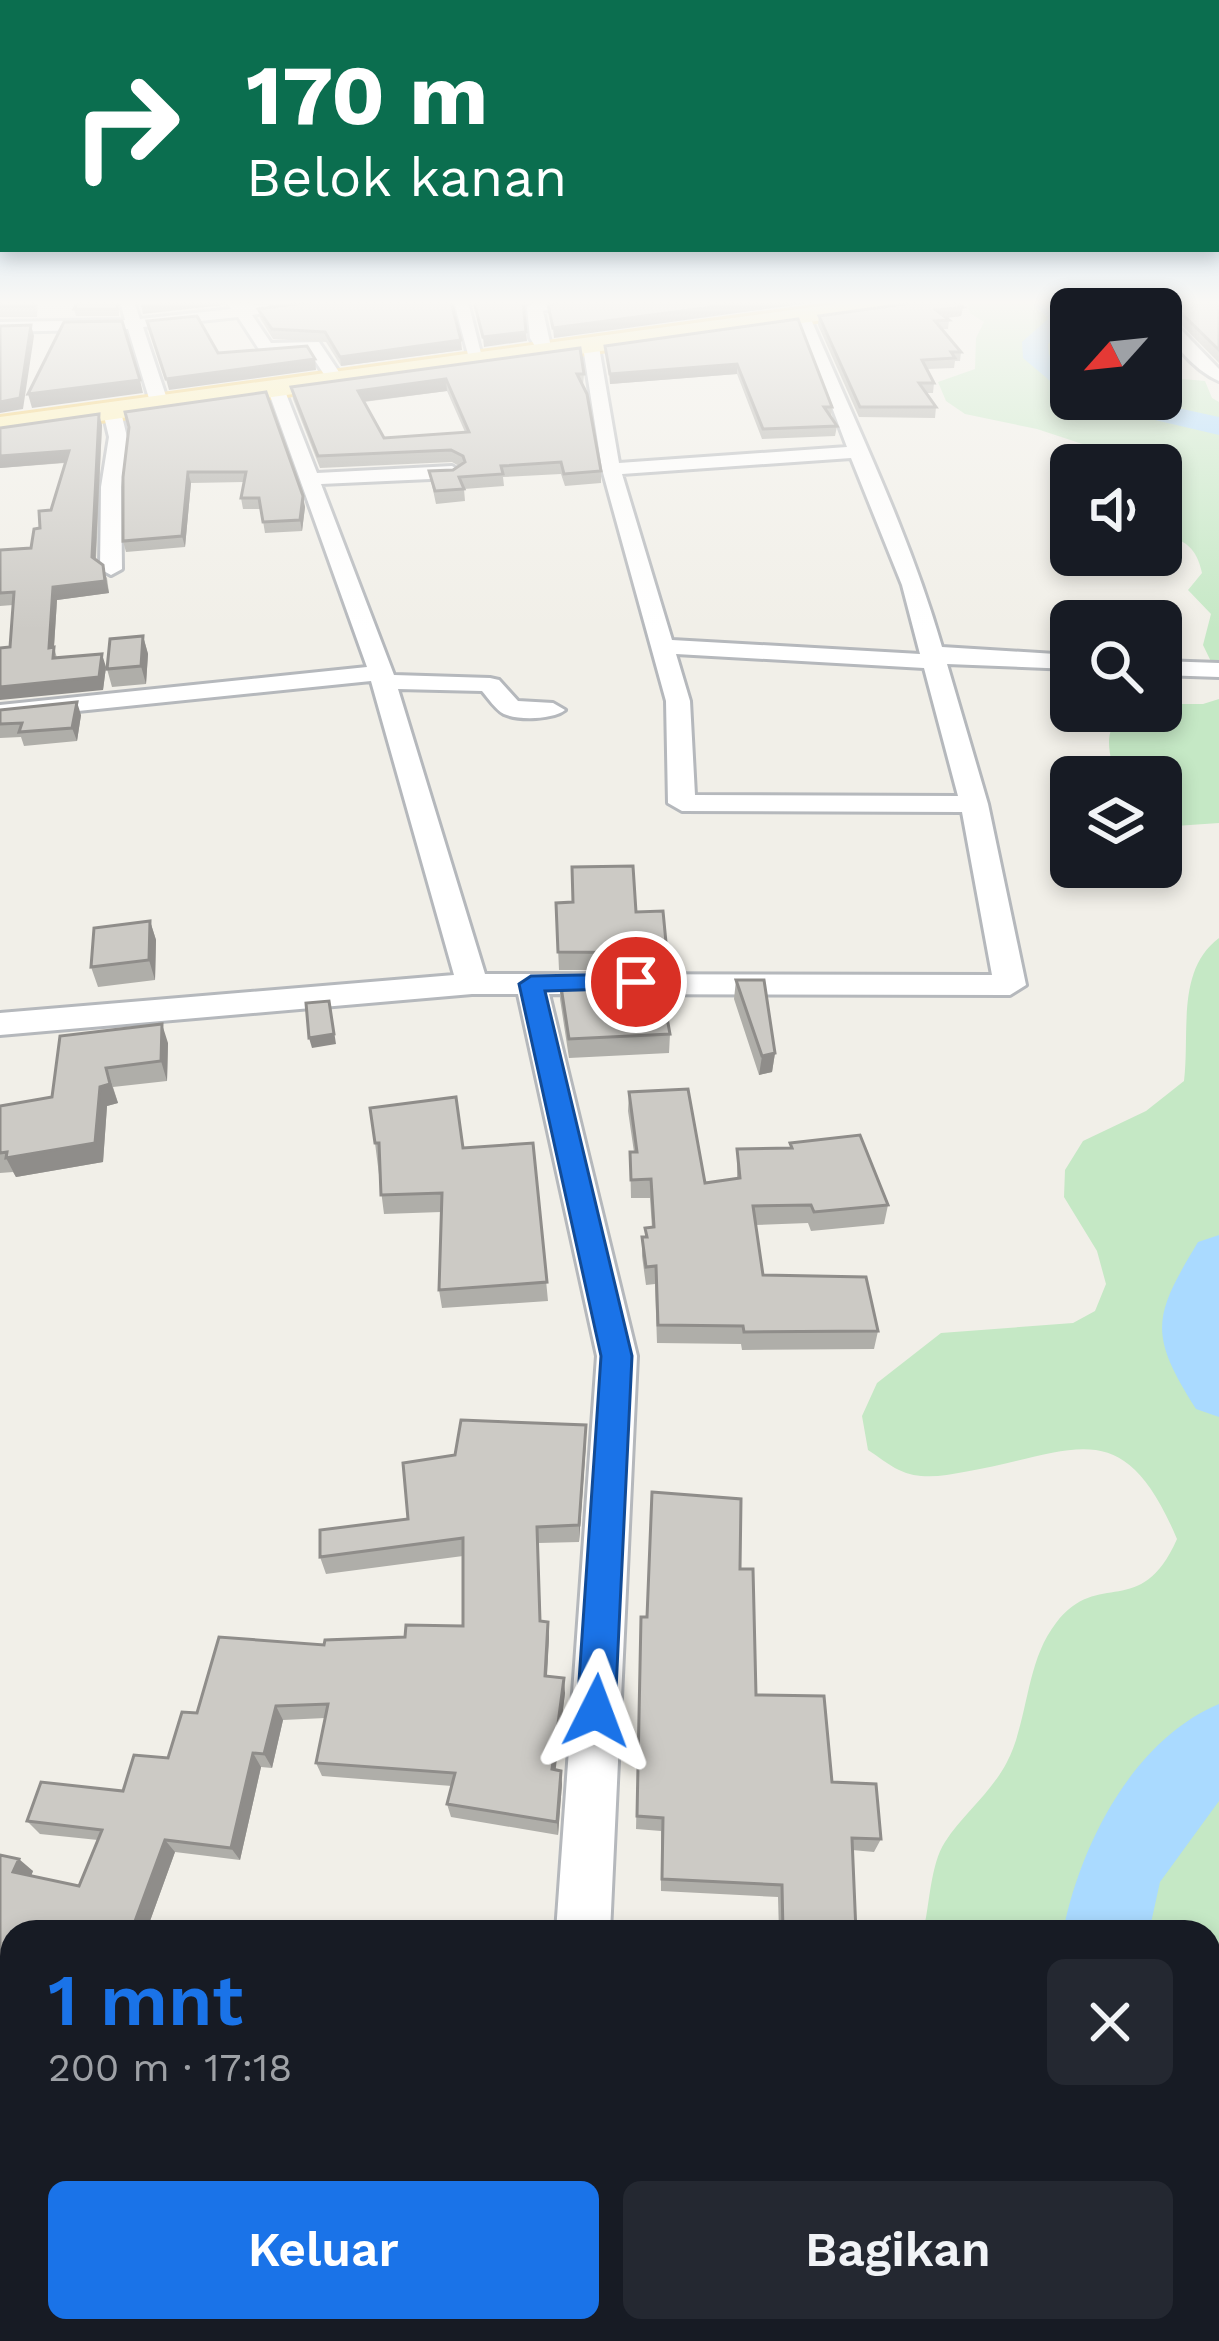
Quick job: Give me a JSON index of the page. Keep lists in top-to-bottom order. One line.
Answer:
{"north":"bottom left","page":{"turn":["170 m","Belok kanan"],"heading":["1 mnt","200 m · 17:18"],"buttons":["Keluar","Bagikan"]}}
